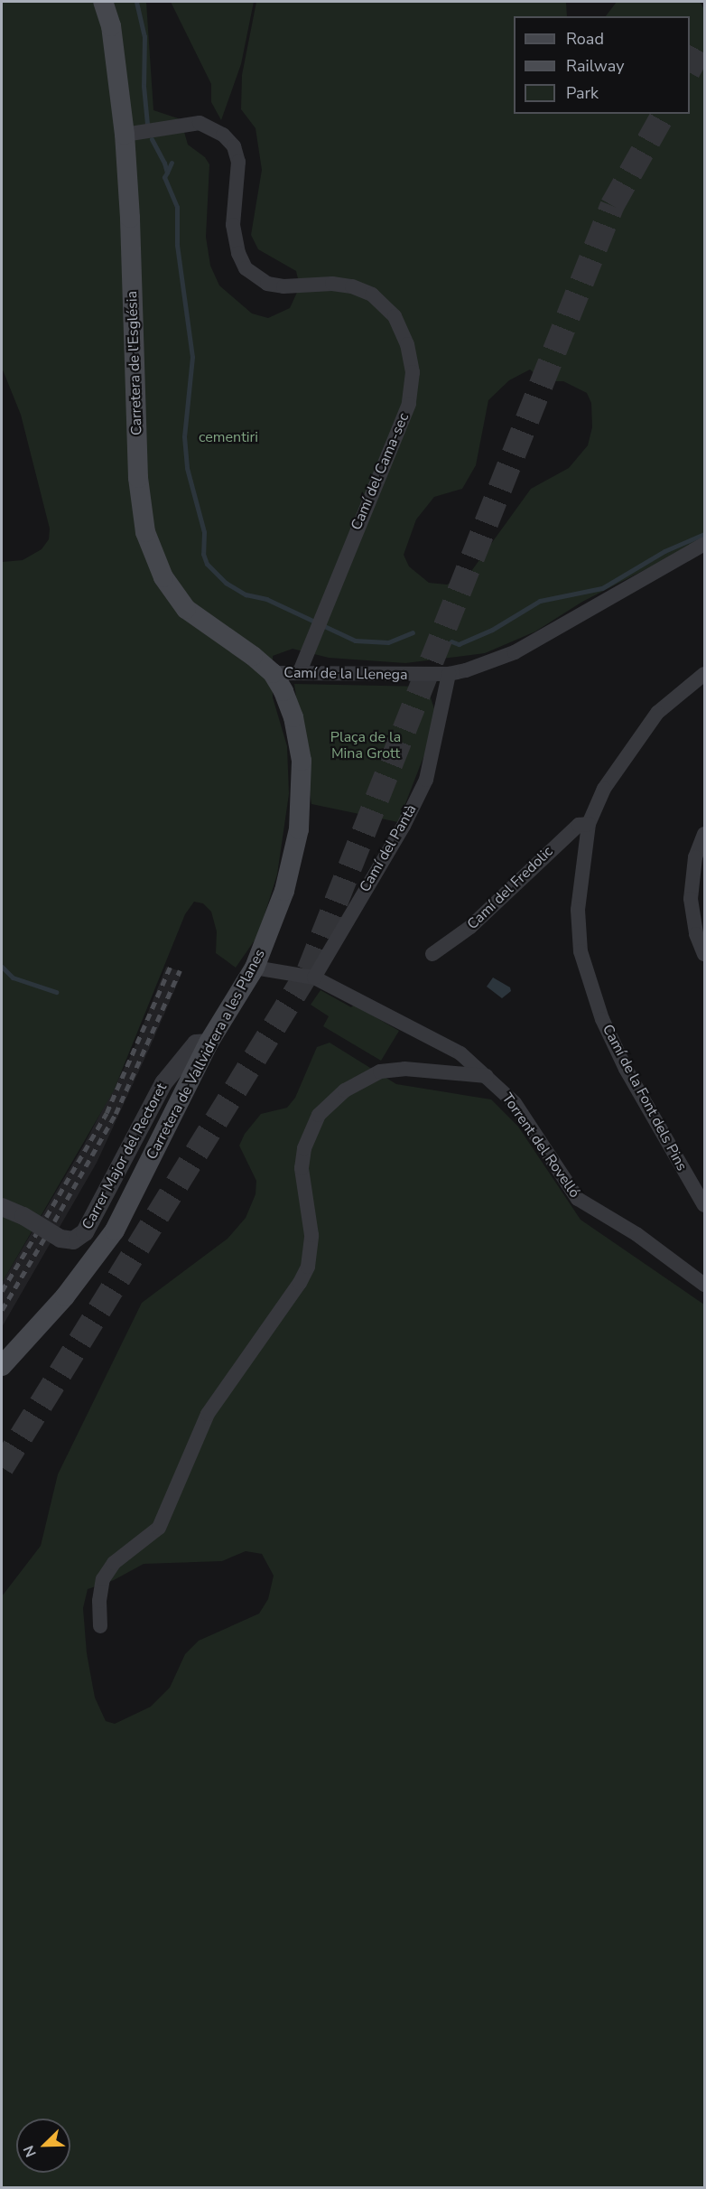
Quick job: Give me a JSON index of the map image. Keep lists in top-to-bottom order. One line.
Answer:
{"streets":{"main road":["Carretera de l'Església","Carretera de Vallvidrera a les Planes"],"street":["Camí del Cama-sec","Camí de la Llenega","Camí del Pantà","Camí del Fredolic","Camí de la Font dels Pins","Torrent del Rovelló","Carrer Major del Rectoret"]},"crossings":[["Carretera de l'Església","Camí del Cama-sec"],["Carretera de l'Església","Camí de la Llenega"],["Carretera de l'Església","Carretera de Vallvidrera a les Planes"],["Camí del Cama-sec","Camí de la Llenega"],["Camí de la Llenega","Camí del Pantà"],["Camí de la Llenega","Carretera de Vallvidrera a les Planes"],["Camí del Pantà","Torrent del Rovelló"],["Camí del Fredolic","Camí de la Font dels Pins"],["Carretera de Vallvidrera a les Planes","Torrent del Rovelló"],["Carretera de Vallvidrera a les Planes","Carrer Major del Rectoret"]],"parks":["cementiri","Plaça de la Mina Grott"],"legend":["Road","Railway","Park"],"north":"bottom left"}
